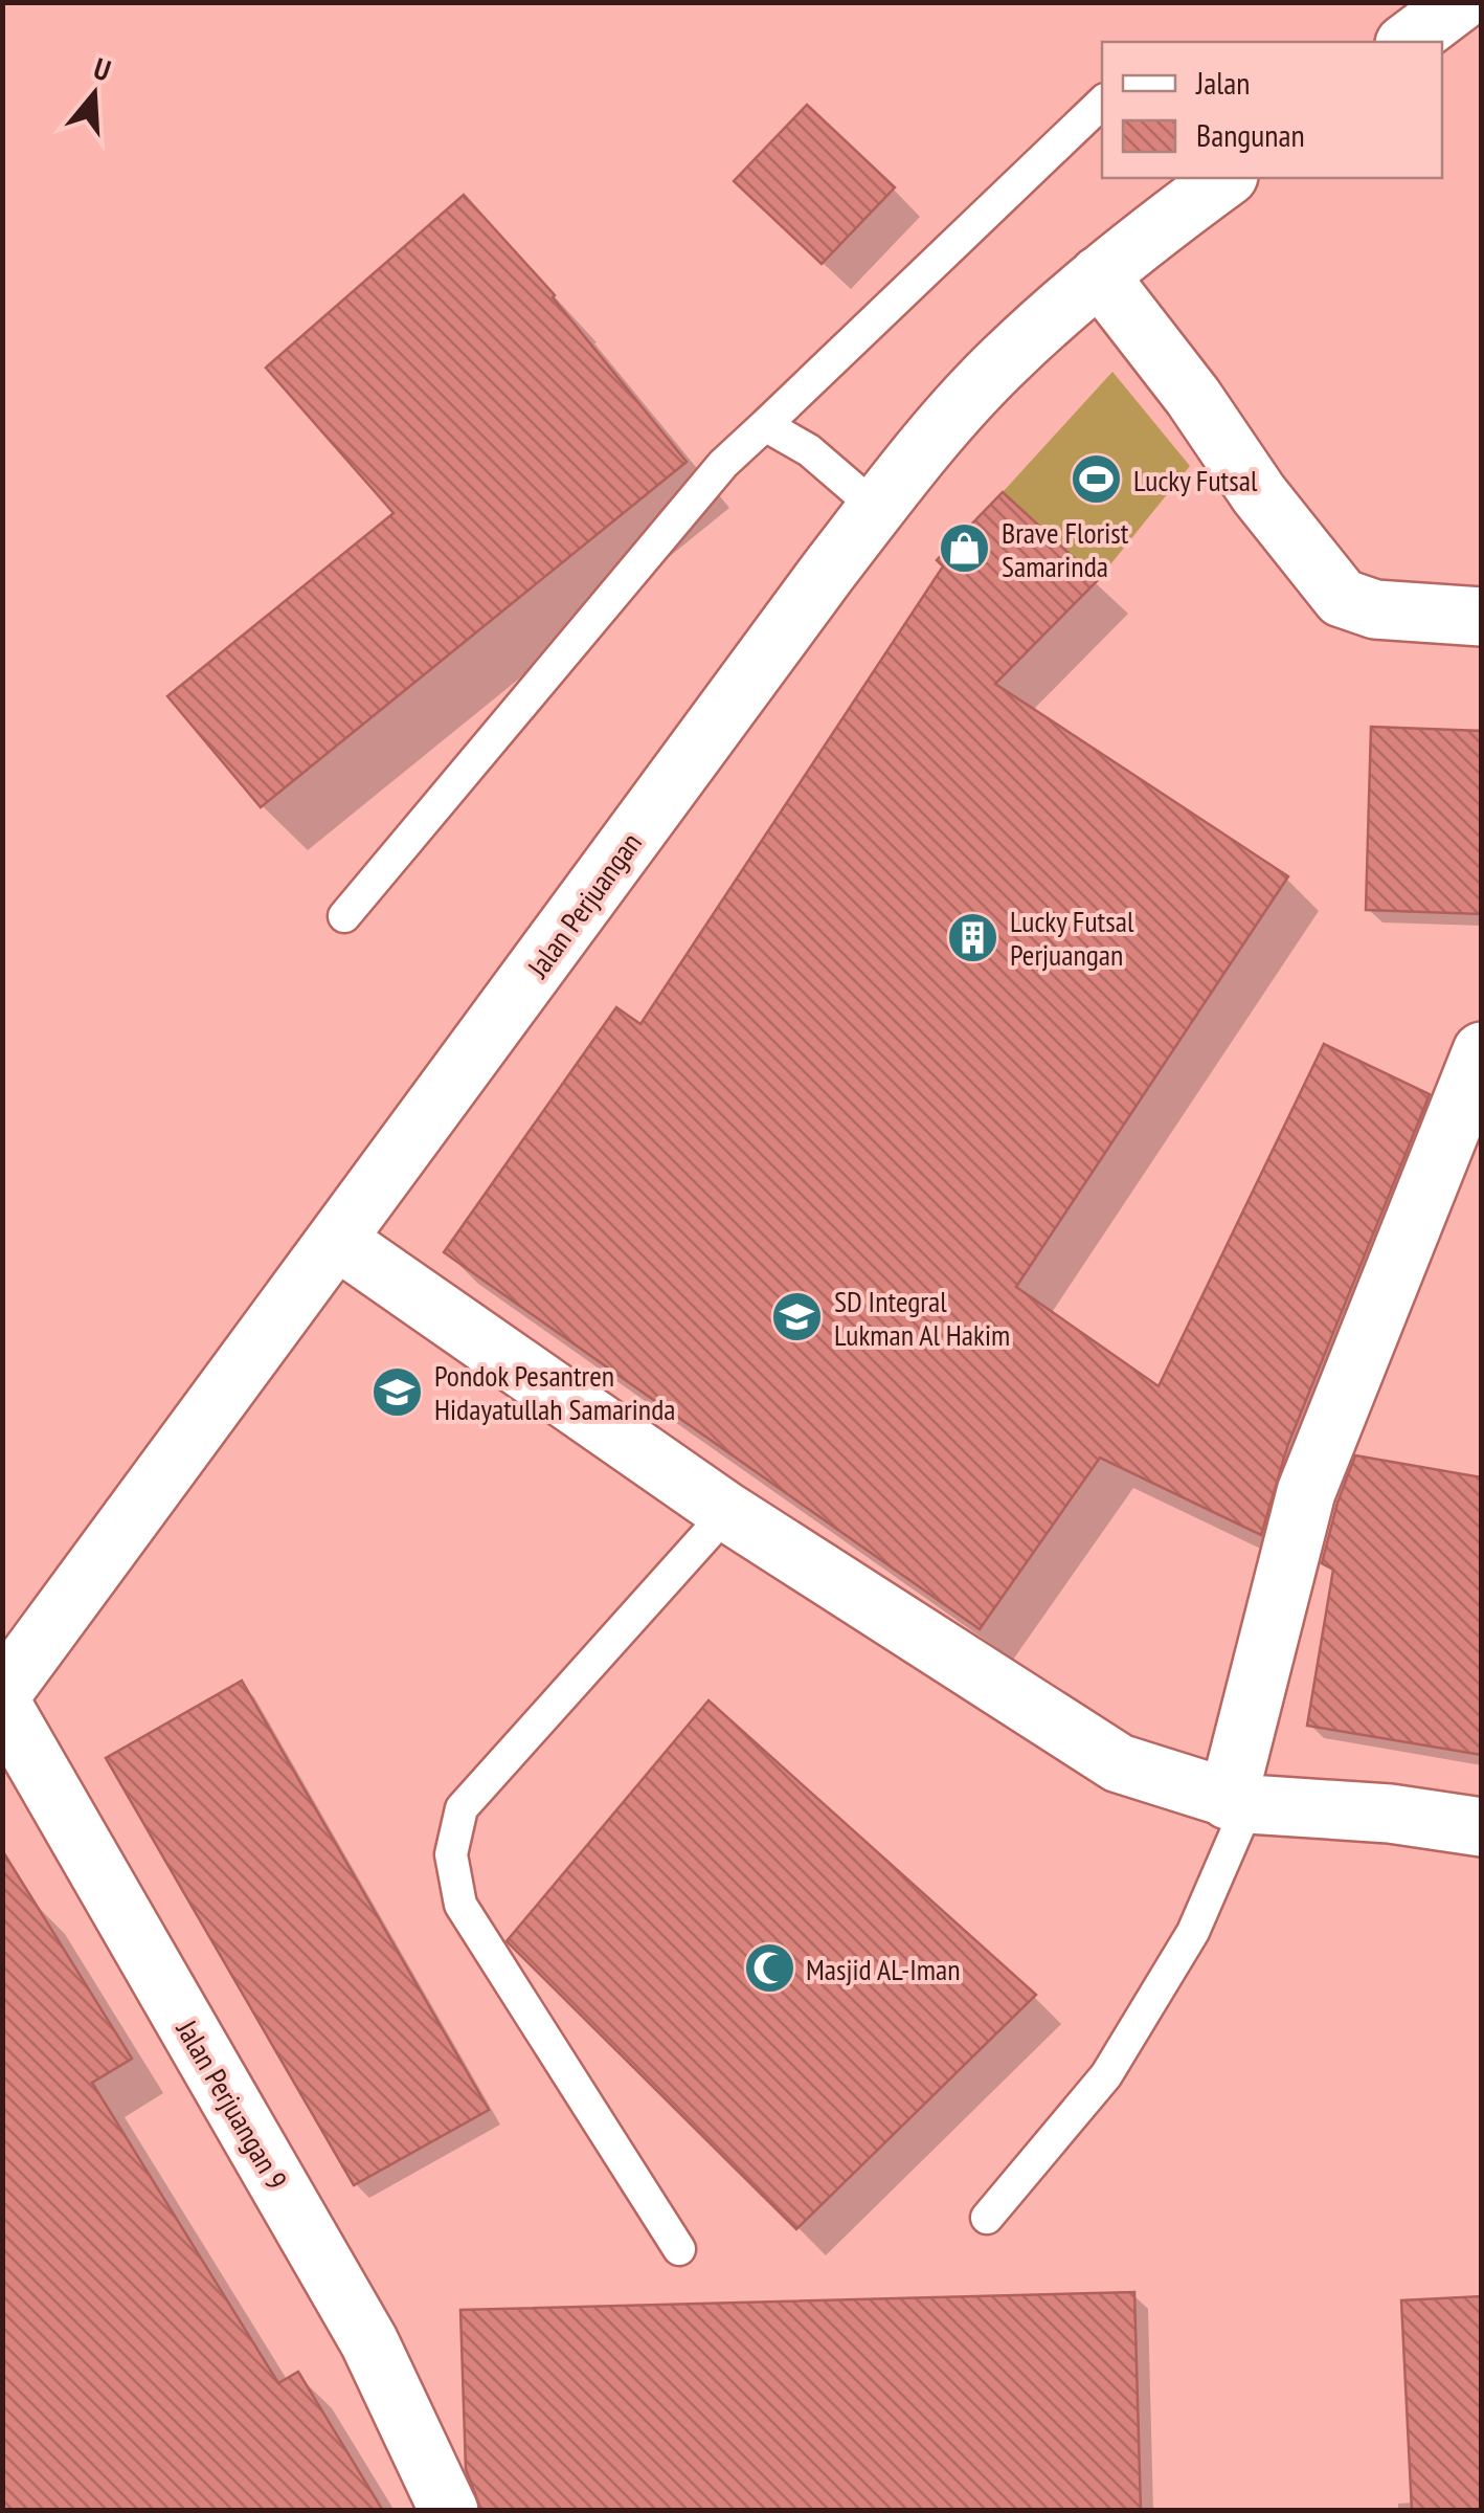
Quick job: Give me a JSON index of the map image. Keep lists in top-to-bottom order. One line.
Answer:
{"streets":{"street":["Jalan Perjuangan","Jalan Perjuangan 9"]},"places":{"sports":["Lucky Futsal"],"shop":["Brave Florist Samarinda"],"building":["Lucky Futsal Perjuangan"],"school or university":["SD Integral Lukman Al Hakim","Pondok Pesantren Hidayatullah Samarinda"],"mosque":["Masjid AL-Iman"]},"legend":["Jalan","Bangunan"],"north":"top"}
